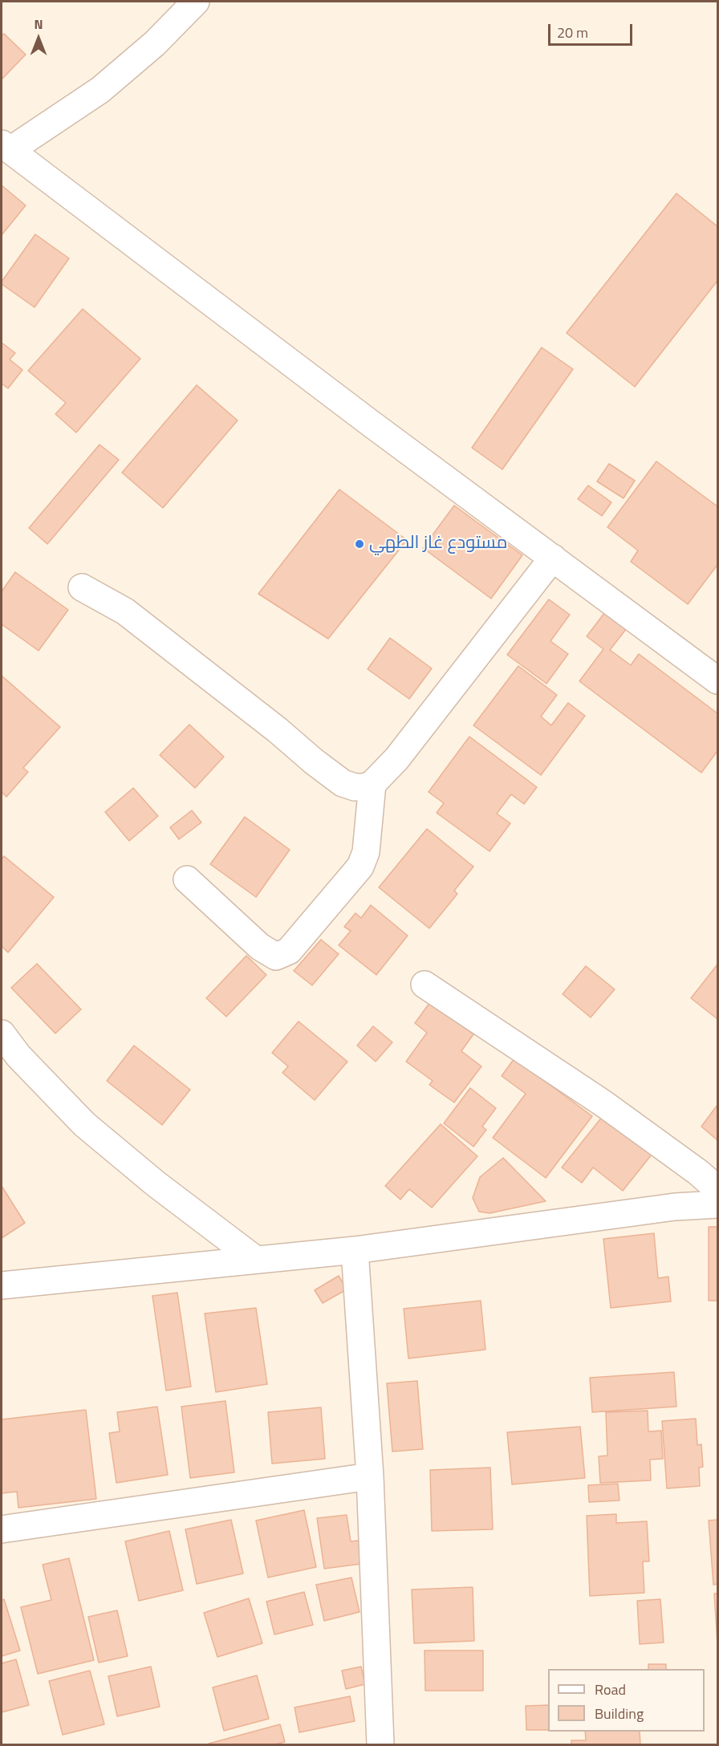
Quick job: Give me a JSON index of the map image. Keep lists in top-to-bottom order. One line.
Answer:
{"places":["مستودع غاز الطهي"],"legend":["Road","Building"],"scale_bar":"20 m","north":"top"}
